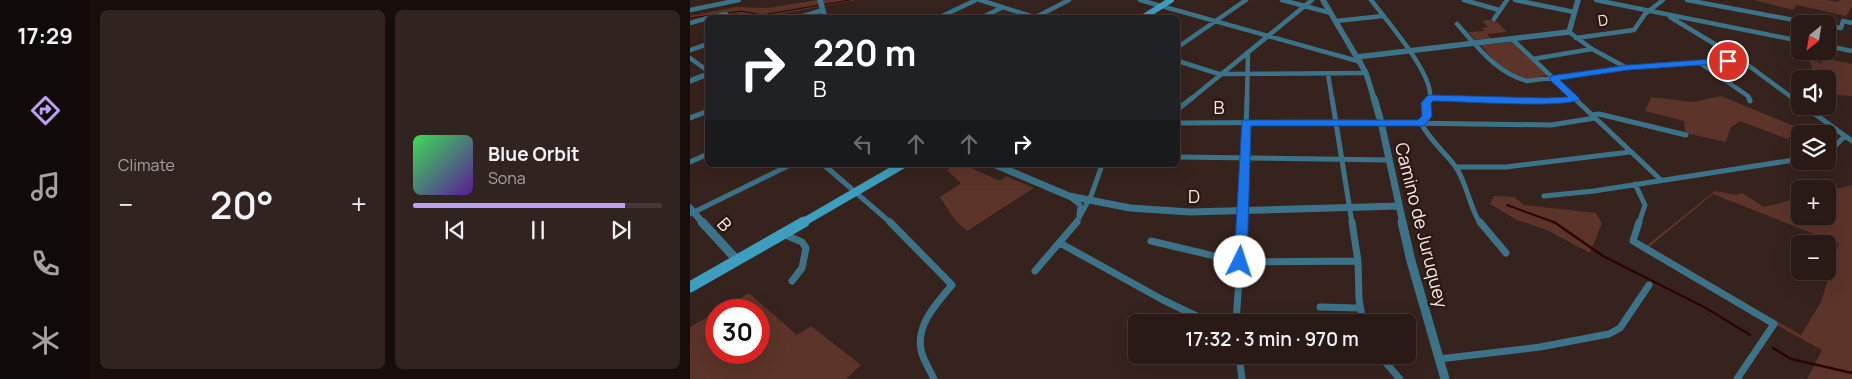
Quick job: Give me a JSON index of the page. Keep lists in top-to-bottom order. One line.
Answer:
{"streets":{"street":["D","B","Camino de Juruquey"]},"crossings":[["D","Camino de Juruquey"],["B","Camino de Juruquey"]],"north":"bottom left","page":{"tabs":"17:29","tile":"Climate","map_buttons":["+","−"],"turn":["220 m","B"],"song":["Blue Orbit","Sona"],"heat":["−","20°","+"],"limit":"30","trip":"17:32 · 3 min · 970 m"}}
